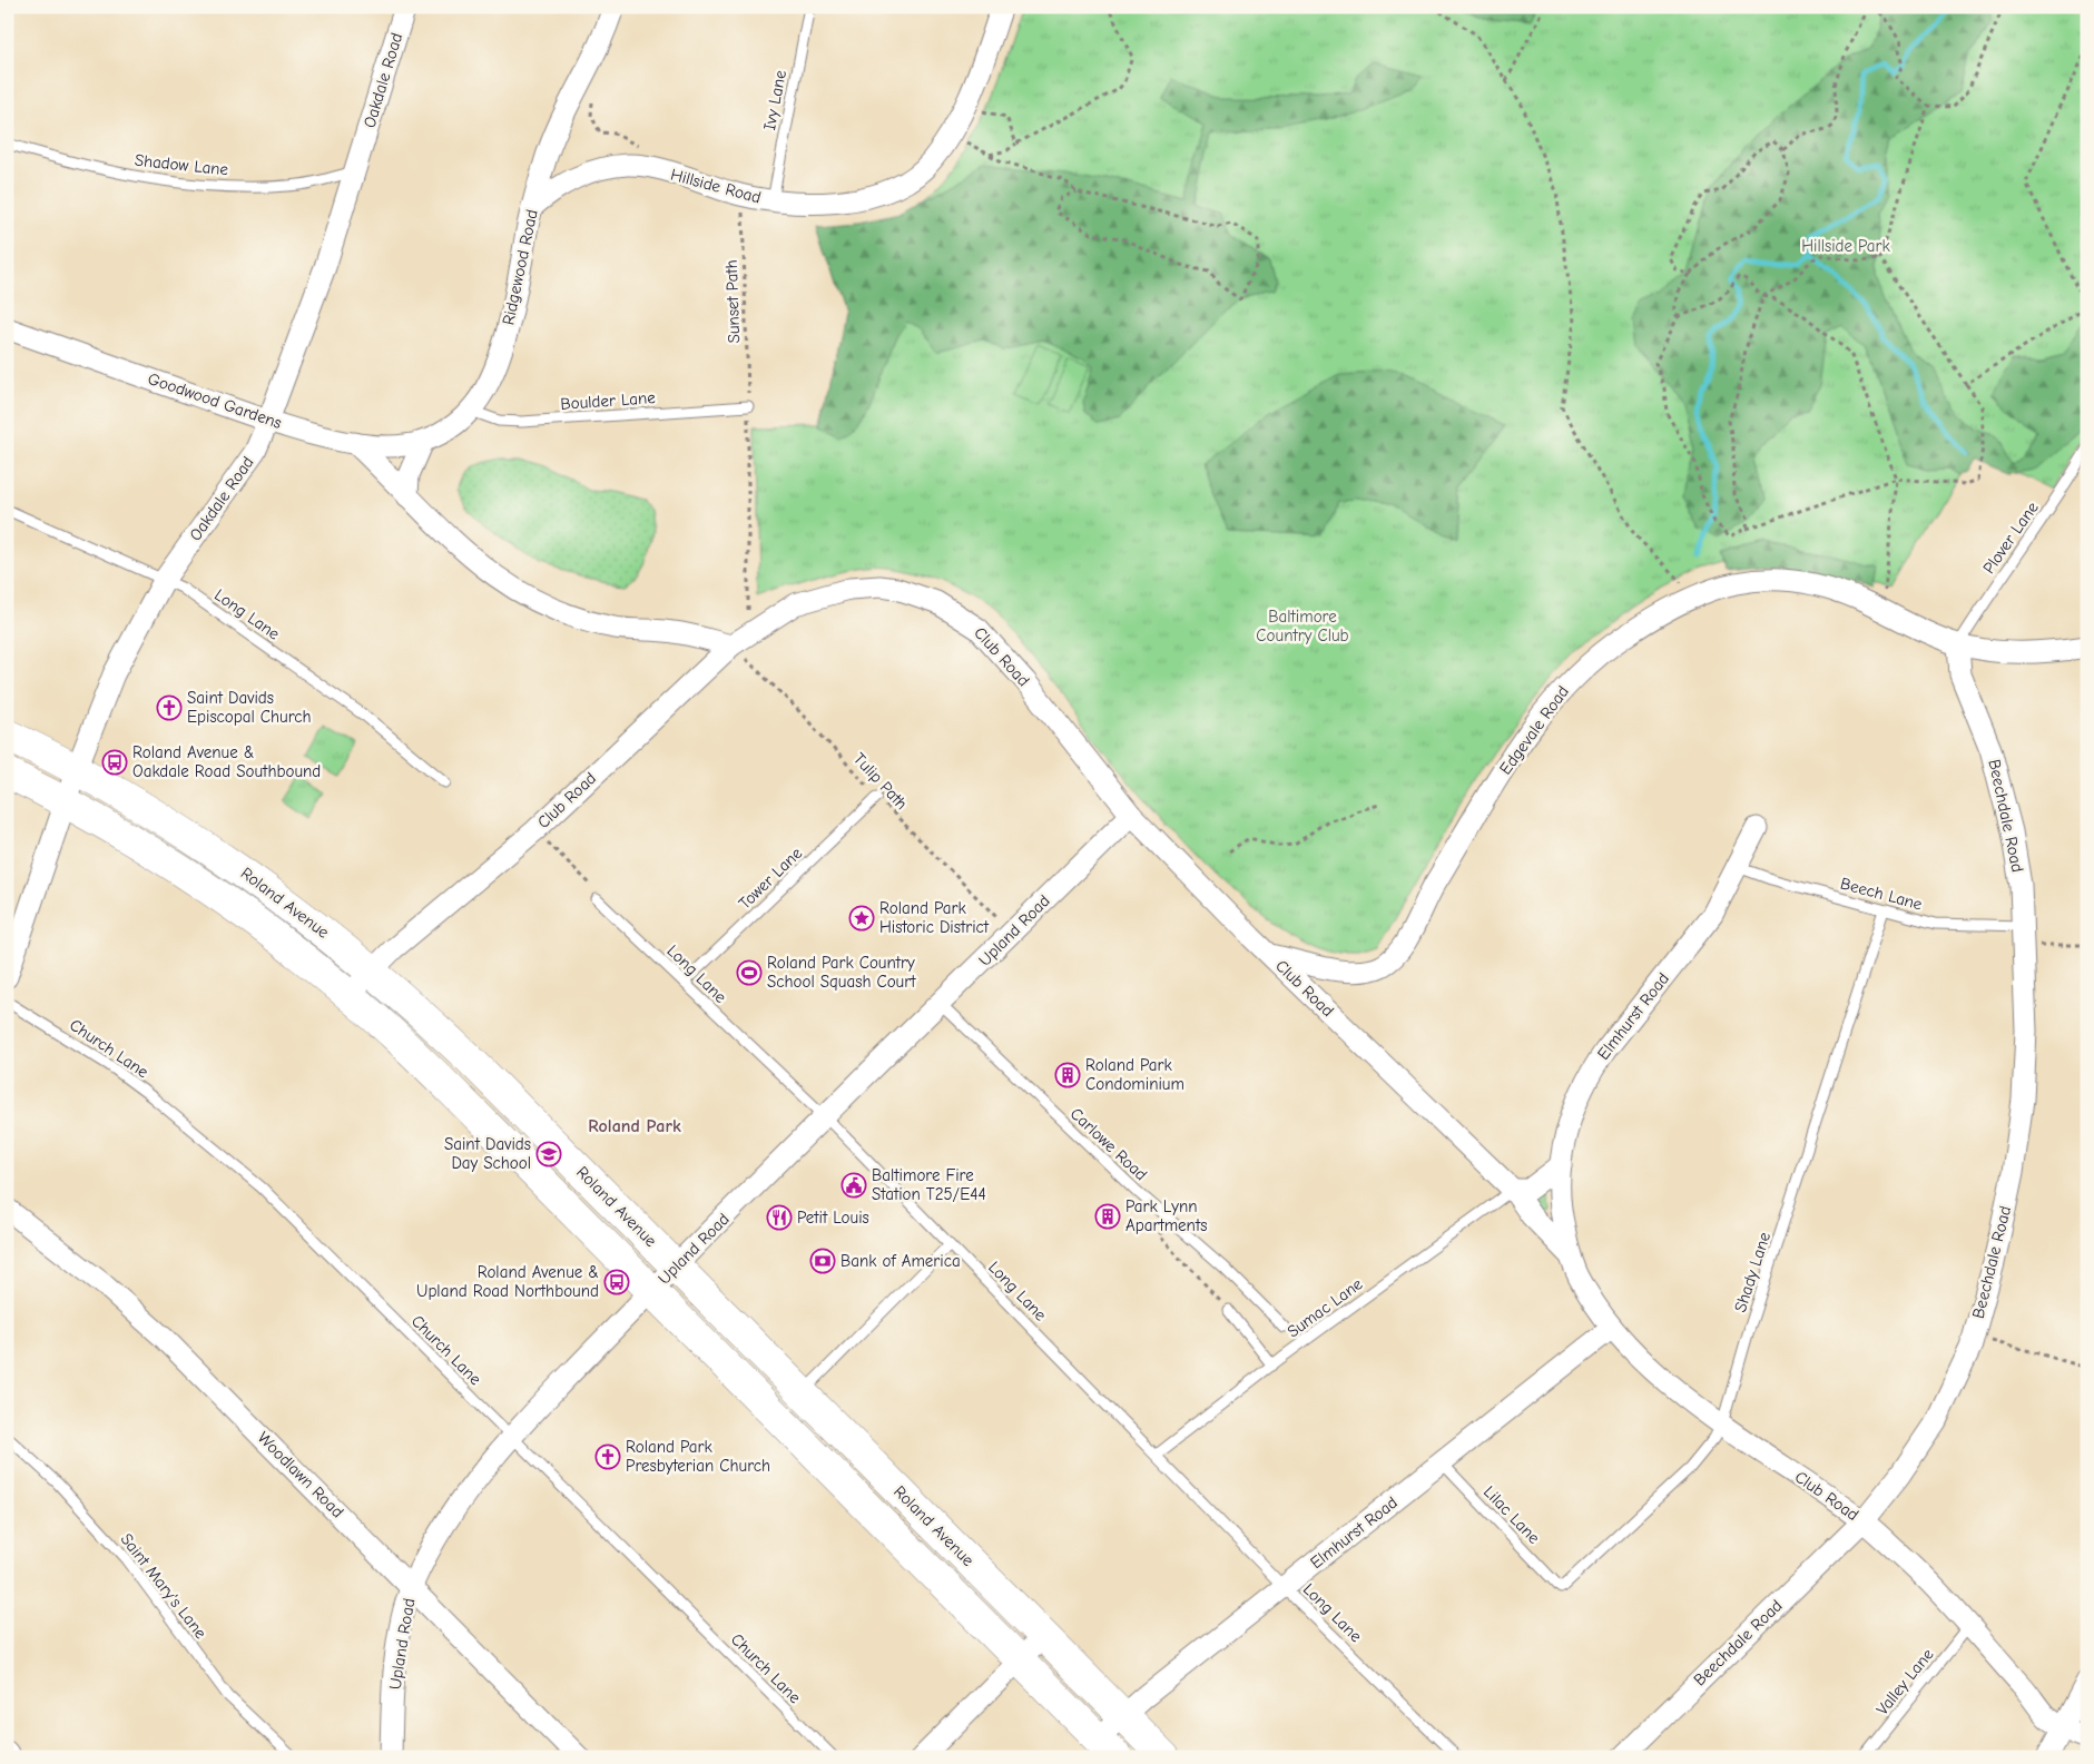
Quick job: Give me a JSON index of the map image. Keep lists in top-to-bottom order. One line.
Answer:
{"streets":{"main road":["Roland Avenue"],"street":["Oakdale Road","Hillside Road","Ridgewood Road","Goodwood Gardens","Club Road","Edgevale Road","Beechdale Road","Upland Road","Elmhurst Road","Woodlawn Road"],"lane":["Ivy Lane","Shadow Lane","Boulder Lane","Plover Lane","Long Lane","Tower Lane","Beech Lane","Church Lane","Carlowe Road","Shady Lane","Sumac Lane","Lilac Lane","Saint Mary's Lane","Valley Lane"],"path":["Sunset Path","Tulip Path"]},"crossings":[["Oakdale Road","Shadow Lane"],["Oakdale Road","Goodwood Gardens"],["Oakdale Road","Long Lane"],["Oakdale Road","Roland Avenue"],["Ivy Lane","Hillside Road"],["Hillside Road","Ridgewood Road"],["Ridgewood Road","Goodwood Gardens"],["Ridgewood Road","Boulder Lane"],["Plover Lane","Edgevale Road"],["Plover Lane","Beechdale Road"],["Long Lane","Tower Lane"],["Long Lane","Upland Road"],["Long Lane","Elmhurst Road"],["Long Lane","Sumac Lane"],["Club Road","Edgevale Road"],["Club Road","Tulip Path"],["Club Road","Beechdale Road"],["Club Road","Roland Avenue"],["Club Road","Upland Road"],["Club Road","Elmhurst Road"],["Club Road","Shady Lane"],["Club Road","Sumac Lane"],["Club Road","Valley Lane"],["Edgevale Road","Beechdale Road"],["Tulip Path","Tower Lane"],["Beechdale Road","Beech Lane"],["Beech Lane","Elmhurst Road"],["Beech Lane","Shady Lane"],["Roland Avenue","Upland Road"],["Roland Avenue","Elmhurst Road"],["Upland Road","Church Lane"],["Upland Road","Carlowe Road"],["Upland Road","Woodlawn Road"],["Elmhurst Road","Lilac Lane"],["Shady Lane","Lilac Lane"]],"districts":["Roland Park"],"parks":["Hillside Park","Baltimore Country Club"],"places":{"church":["Saint Davids Episcopal Church","Roland Park Presbyterian Church"],"bus stop":["Roland Avenue & Oakdale Road Southbound","Roland Avenue & Upland Road Northbound"],"place":["Roland Park Historic District"],"sports":["Roland Park Country School Squash Court"],"building":["Roland Park Condominium","Park Lynn Apartments"],"school or university":["Saint Davids Day School"],"public building":["Baltimore Fire Station T25/E44"],"restaurant":["Petit Louis"],"bank":["Bank of America"]}}
